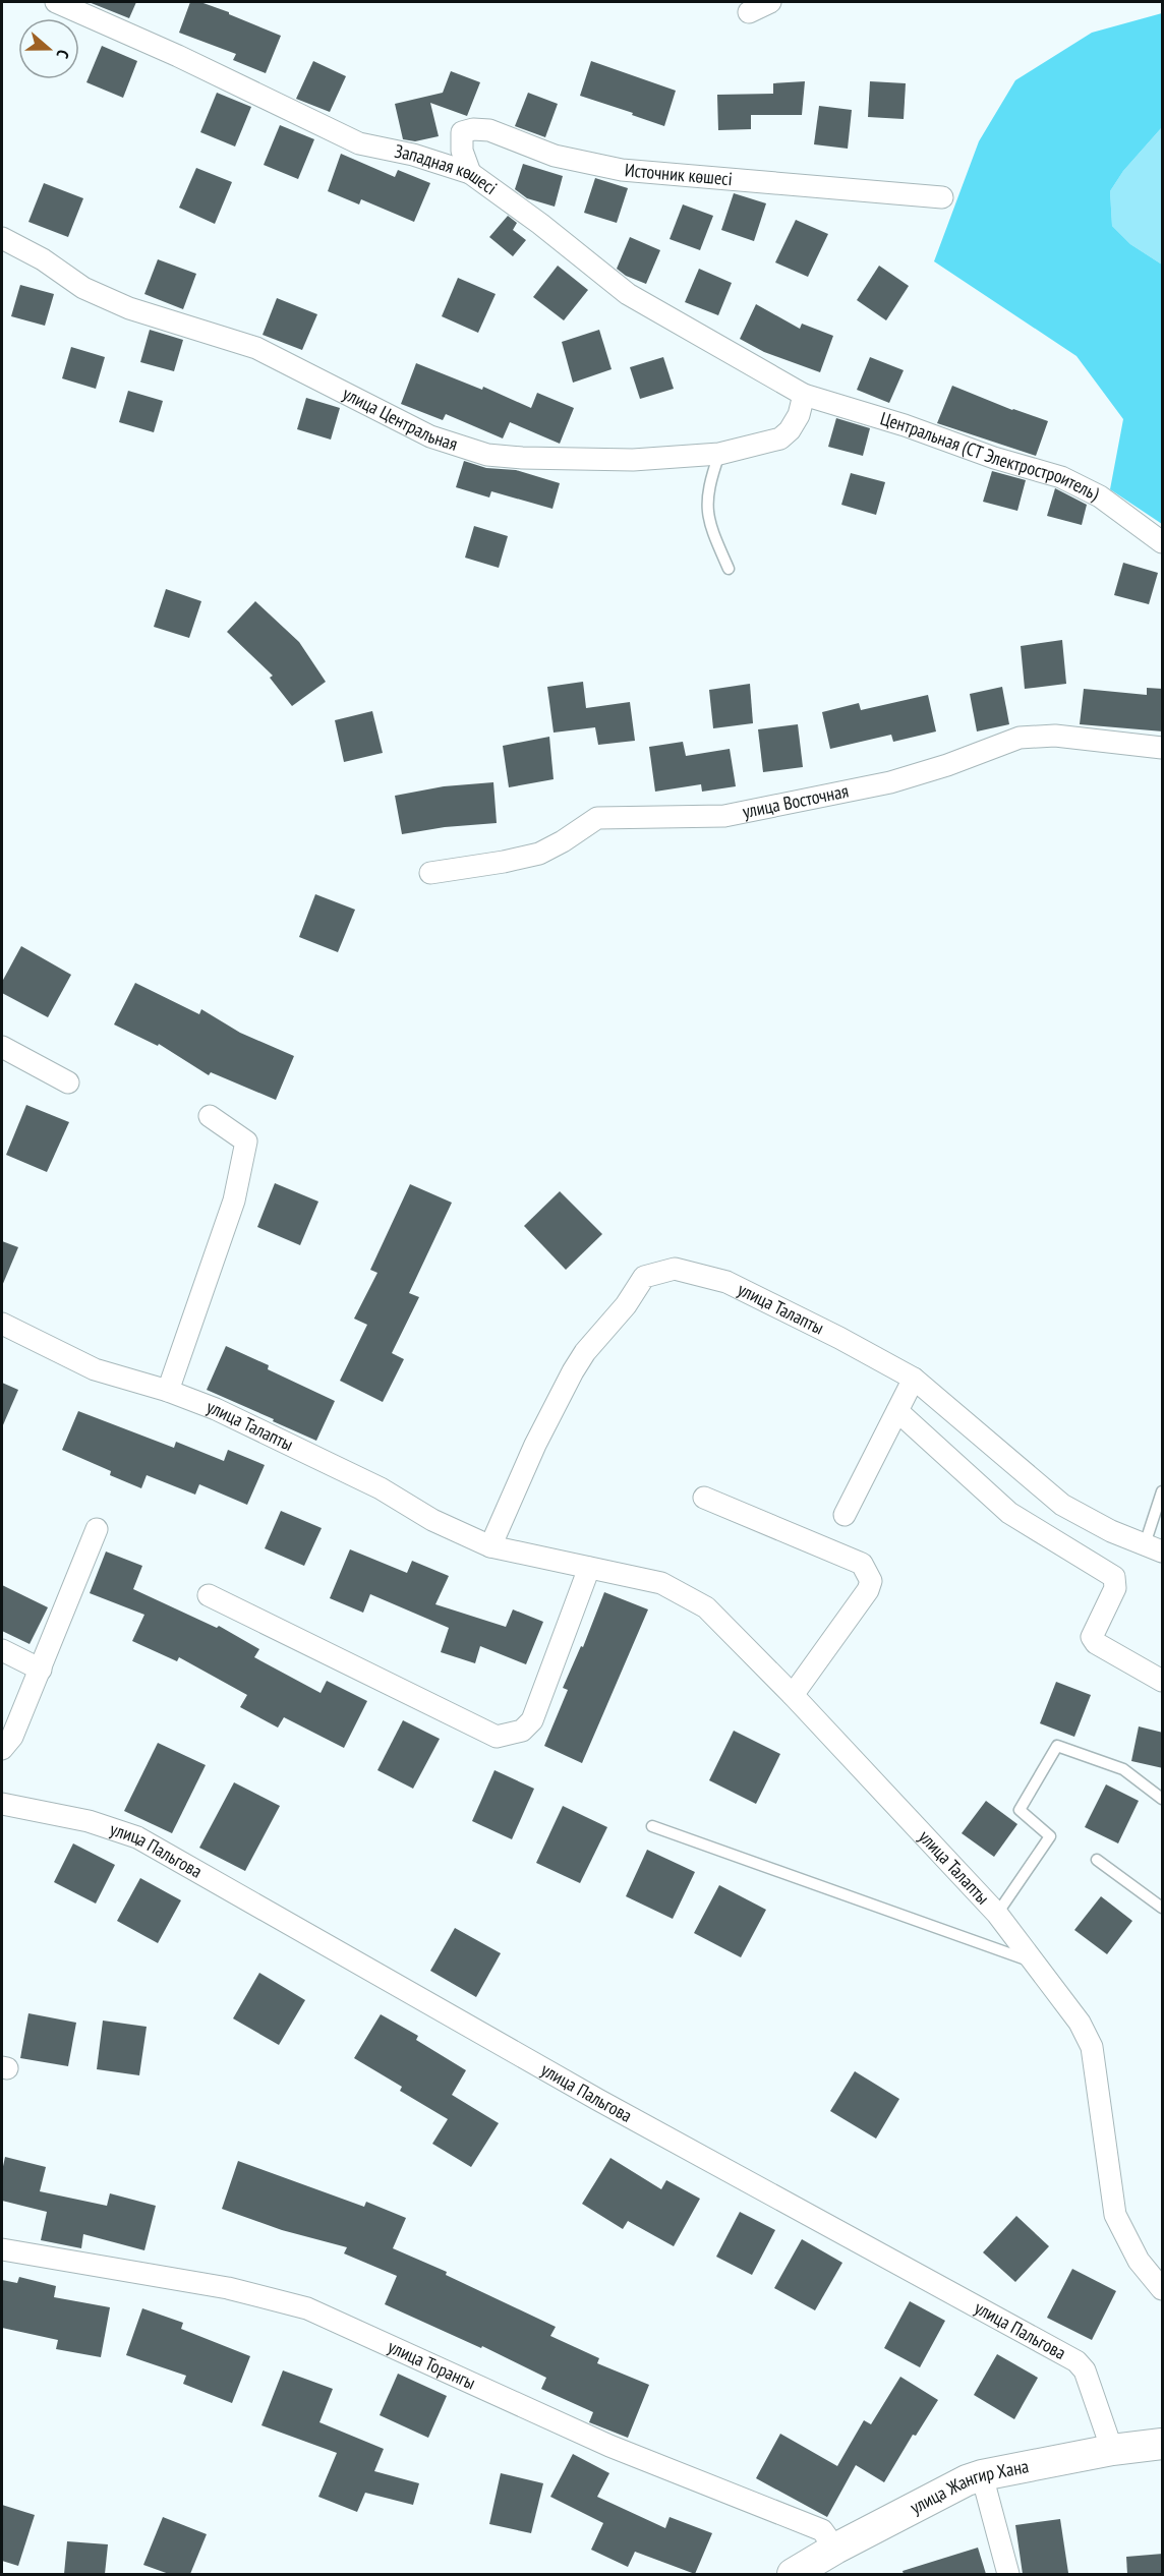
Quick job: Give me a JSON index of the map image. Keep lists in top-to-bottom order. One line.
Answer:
{"streets":{"street":["Западная көшесі","Источник көшесі","улица Центральная","Центральная (СТ Электростроитель)","улица Восточная","улица Талапты","улица Пальгова","улица Торангы","улица Жангир Хана"]},"crossings":[["Западная көшесі","Источник көшесі"],["Западная көшесі","улица Центральная"],["Западная көшесі","Центральная (СТ Электростроитель)"],["улица Центральная","Центральная (СТ Электростроитель)"],["улица Пальгова","улица Жангир Хана"],["улица Торангы","улица Жангир Хана"]],"north":"right"}
